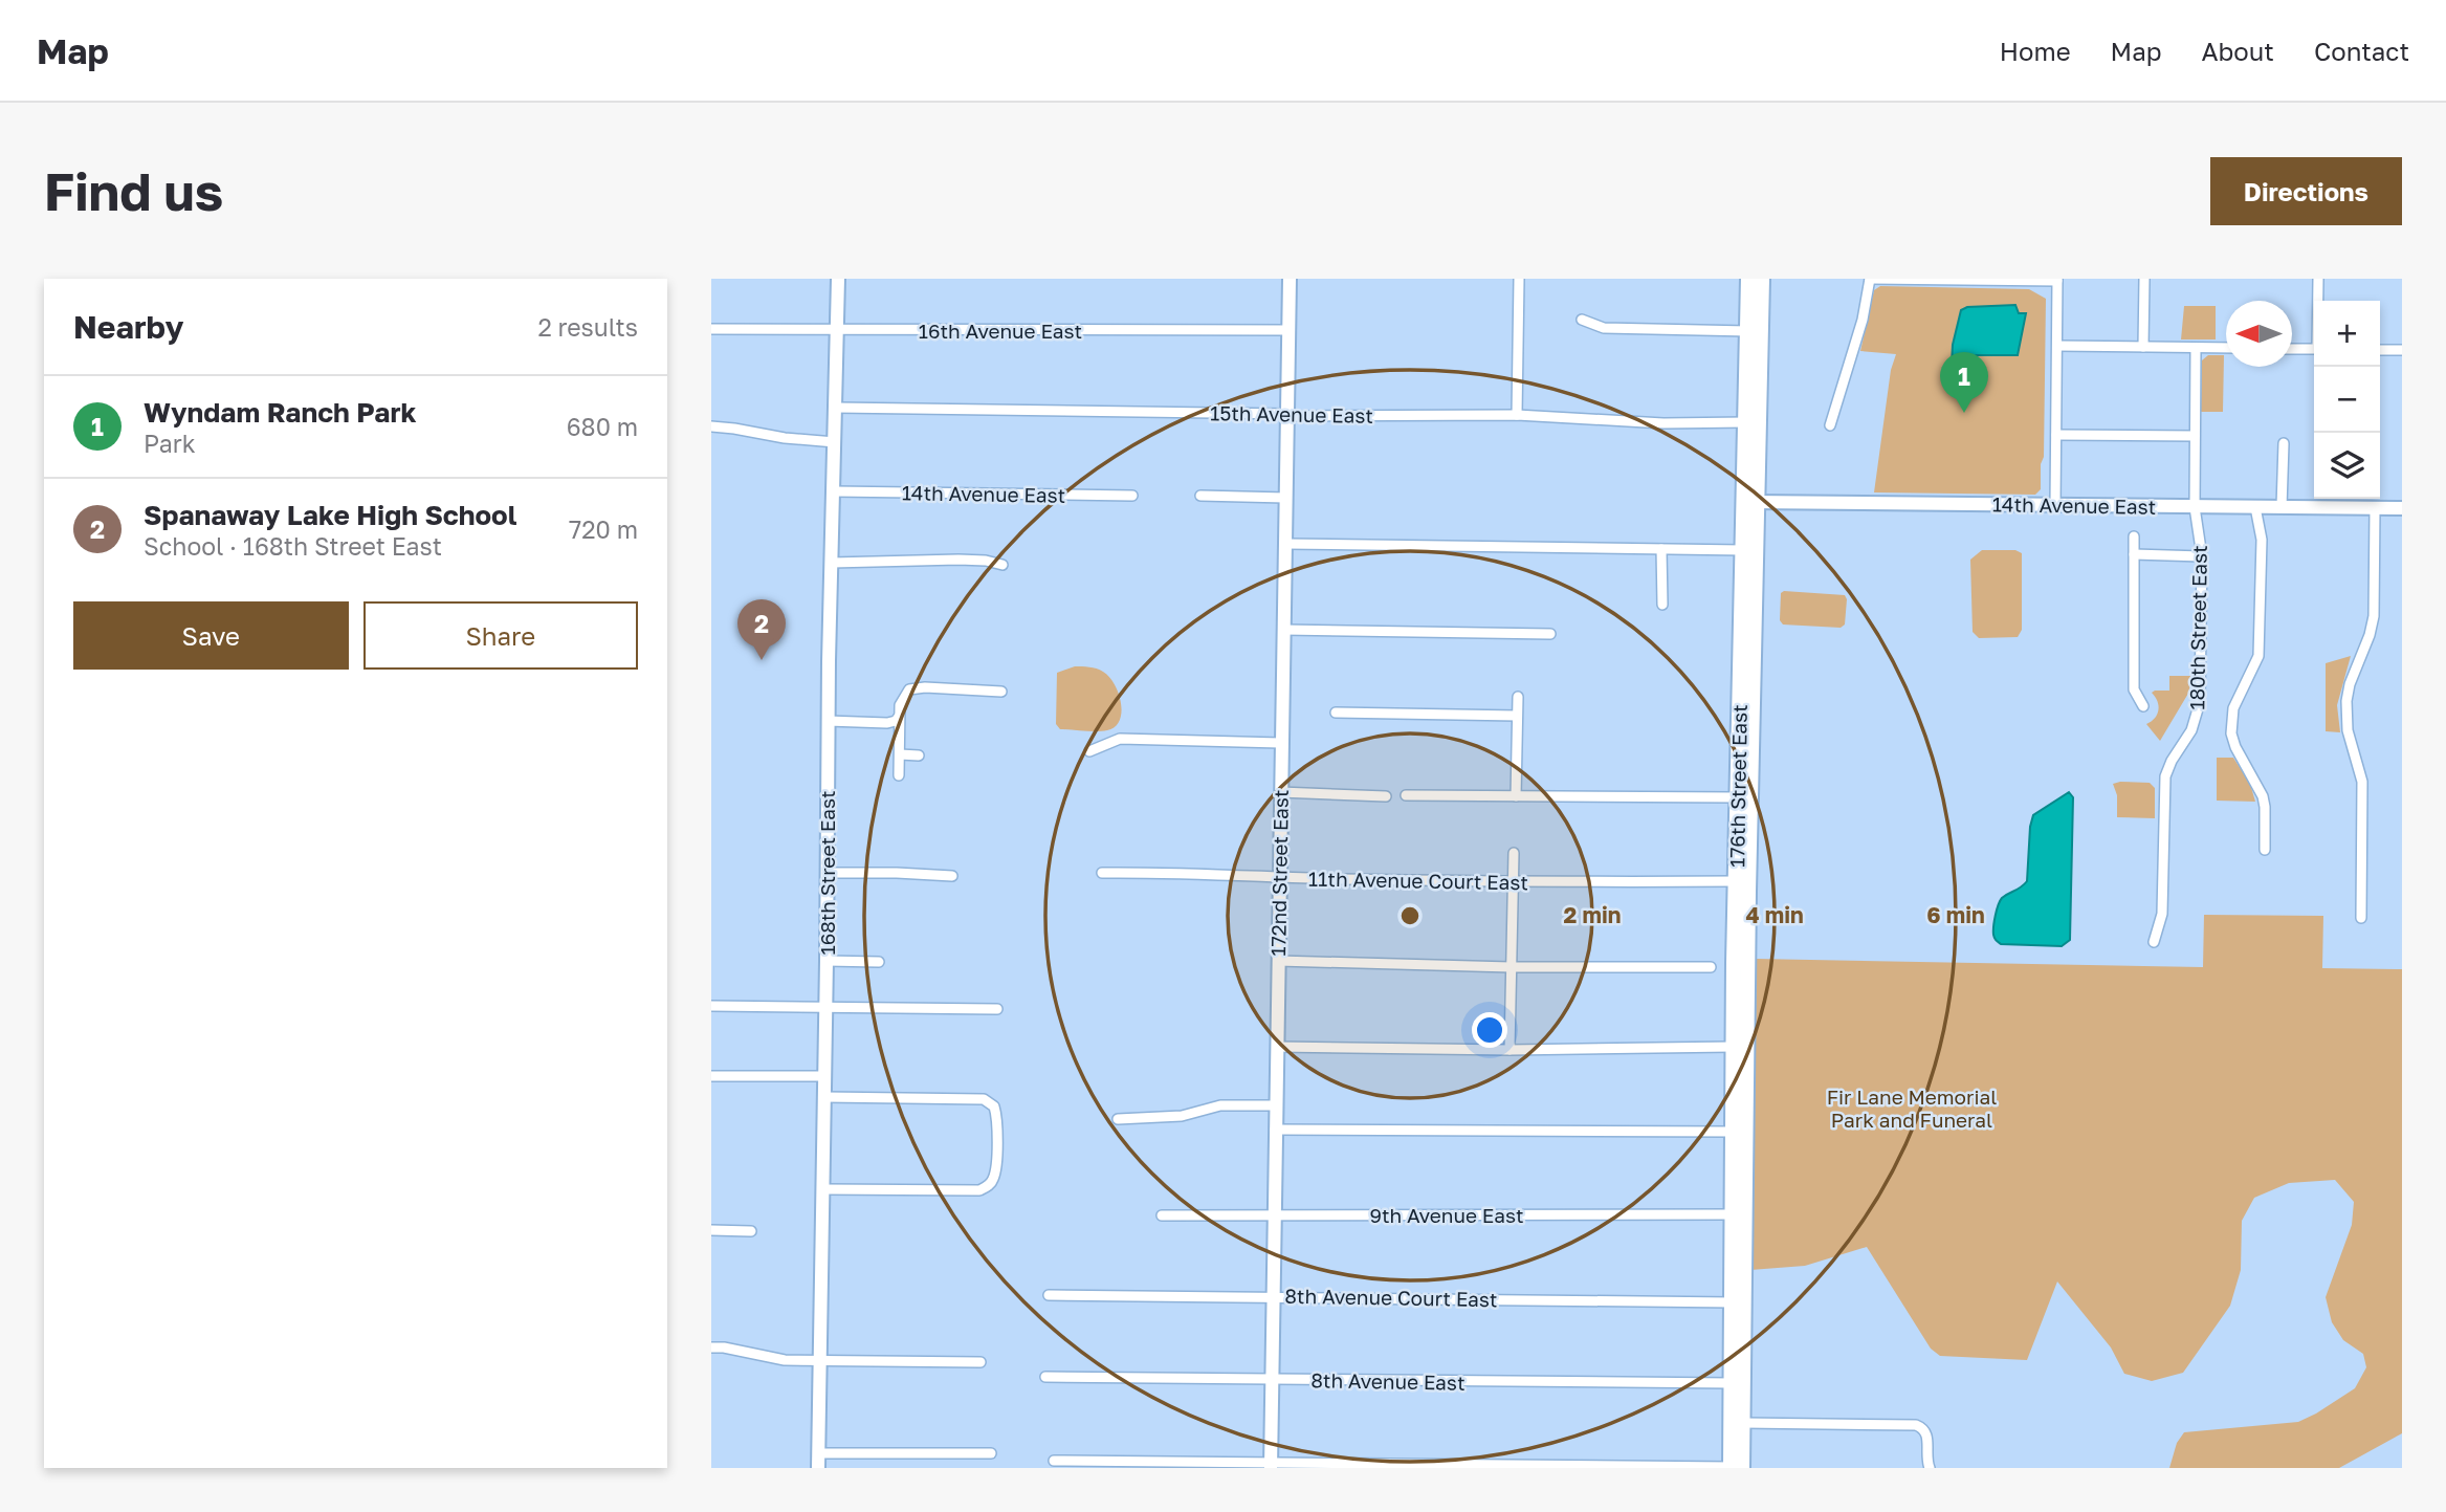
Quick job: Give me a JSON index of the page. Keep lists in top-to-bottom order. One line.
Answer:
{"streets":{"main road":["176th Street East"],"street":["16th Avenue East","15th Avenue East","14th Avenue East","180th Street East","168th Street East","172nd Street East","11th Avenue Court East","9th Avenue East","8th Avenue Court East","8th Avenue East"]},"crossings":[["16th Avenue East","168th Street East"],["16th Avenue East","172nd Street East"],["15th Avenue East","176th Street East"],["15th Avenue East","168th Street East"],["15th Avenue East","172nd Street East"],["14th Avenue East","180th Street East"],["14th Avenue East","176th Street East"],["14th Avenue East","168th Street East"],["176th Street East","11th Avenue Court East"],["176th Street East","9th Avenue East"],["176th Street East","8th Avenue Court East"],["176th Street East","8th Avenue East"],["172nd Street East","11th Avenue Court East"],["172nd Street East","9th Avenue East"],["172nd Street East","8th Avenue Court East"],["172nd Street East","8th Avenue East"]],"parks":["Fir Lane Memorial Park and Funeral"],"north":"left","page":{"header":"Map","nav":["Home","Map","About","Contact"],"buttons":["Directions",["Save","Share"]],"title":"Find us","heading":["Nearby","2 results"],"map_buttons":["+","−"],"pins":["1","2"],"list":[{"mark":"1","name":"Wyndam Ranch Park","note":"Park","value":"680 m"},{"mark":"2","name":"Spanaway Lake High School","note":"School · 168th Street East","value":"720 m"}]},"rings":["2 min","4 min","6 min"]}
